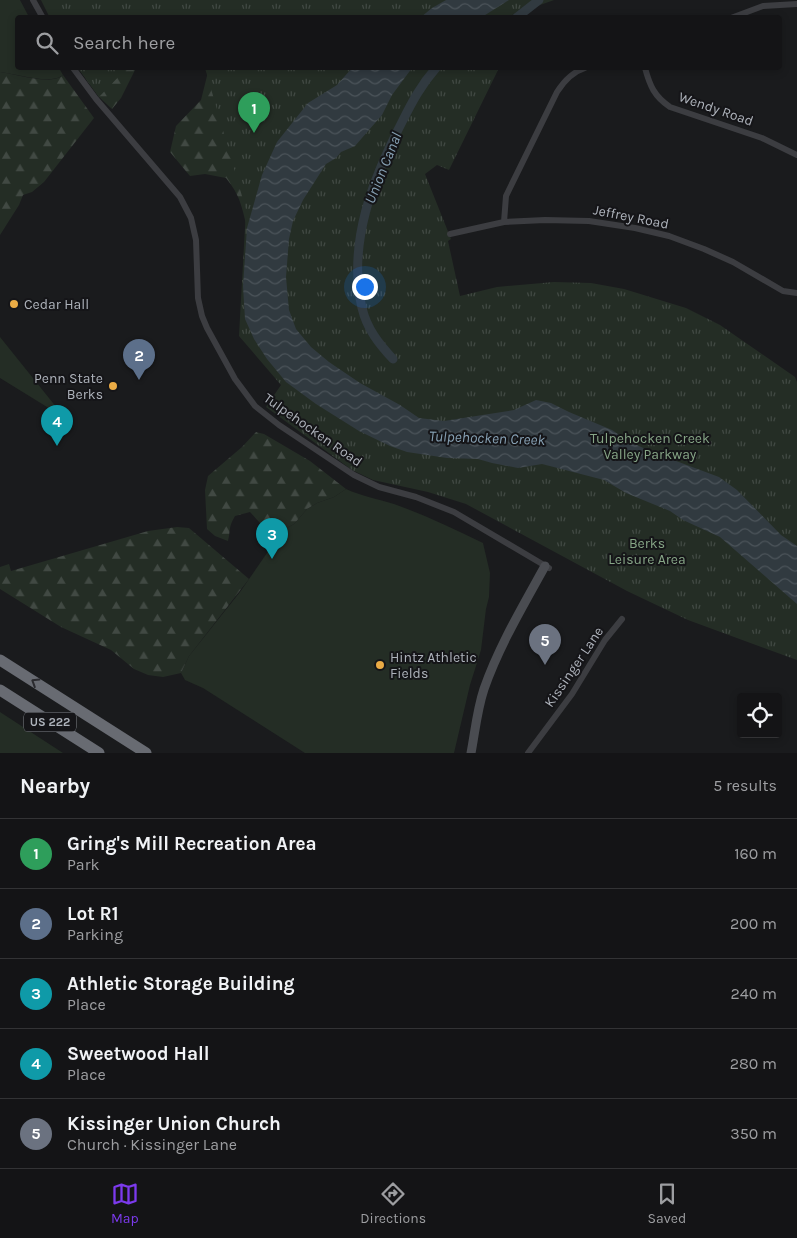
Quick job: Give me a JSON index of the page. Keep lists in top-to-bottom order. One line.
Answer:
{"streets":{"highway":["US 222"],"street":["Wendy Road","Jeffrey Road","Tulpehocken Road","Kissinger Lane"]},"water":["Union Canal","Tulpehocken Creek"],"parks":["Tulpehocken Creek Valley Parkway","Berks Leisure Area"],"places":["Cedar Hall","Penn State Berks","Hintz Athletic Fields"],"page":{"search":"Search here","pins":["1","2","4","3","5"],"heading":["Nearby","5 results"],"list":[{"mark":"1","name":"Gring's Mill Recreation Area","note":"Park","value":"160 m"},{"mark":"2","name":"Lot R1","note":"Parking","value":"200 m"},{"mark":"3","name":"Athletic Storage Building","note":"Place","value":"240 m"},{"mark":"4","name":"Sweetwood Hall","note":"Place","value":"280 m"},{"mark":"5","name":"Kissinger Union Church","note":"Church · Kissinger Lane","value":"350 m"}],"nav":["Map","Directions","Saved"]}}
